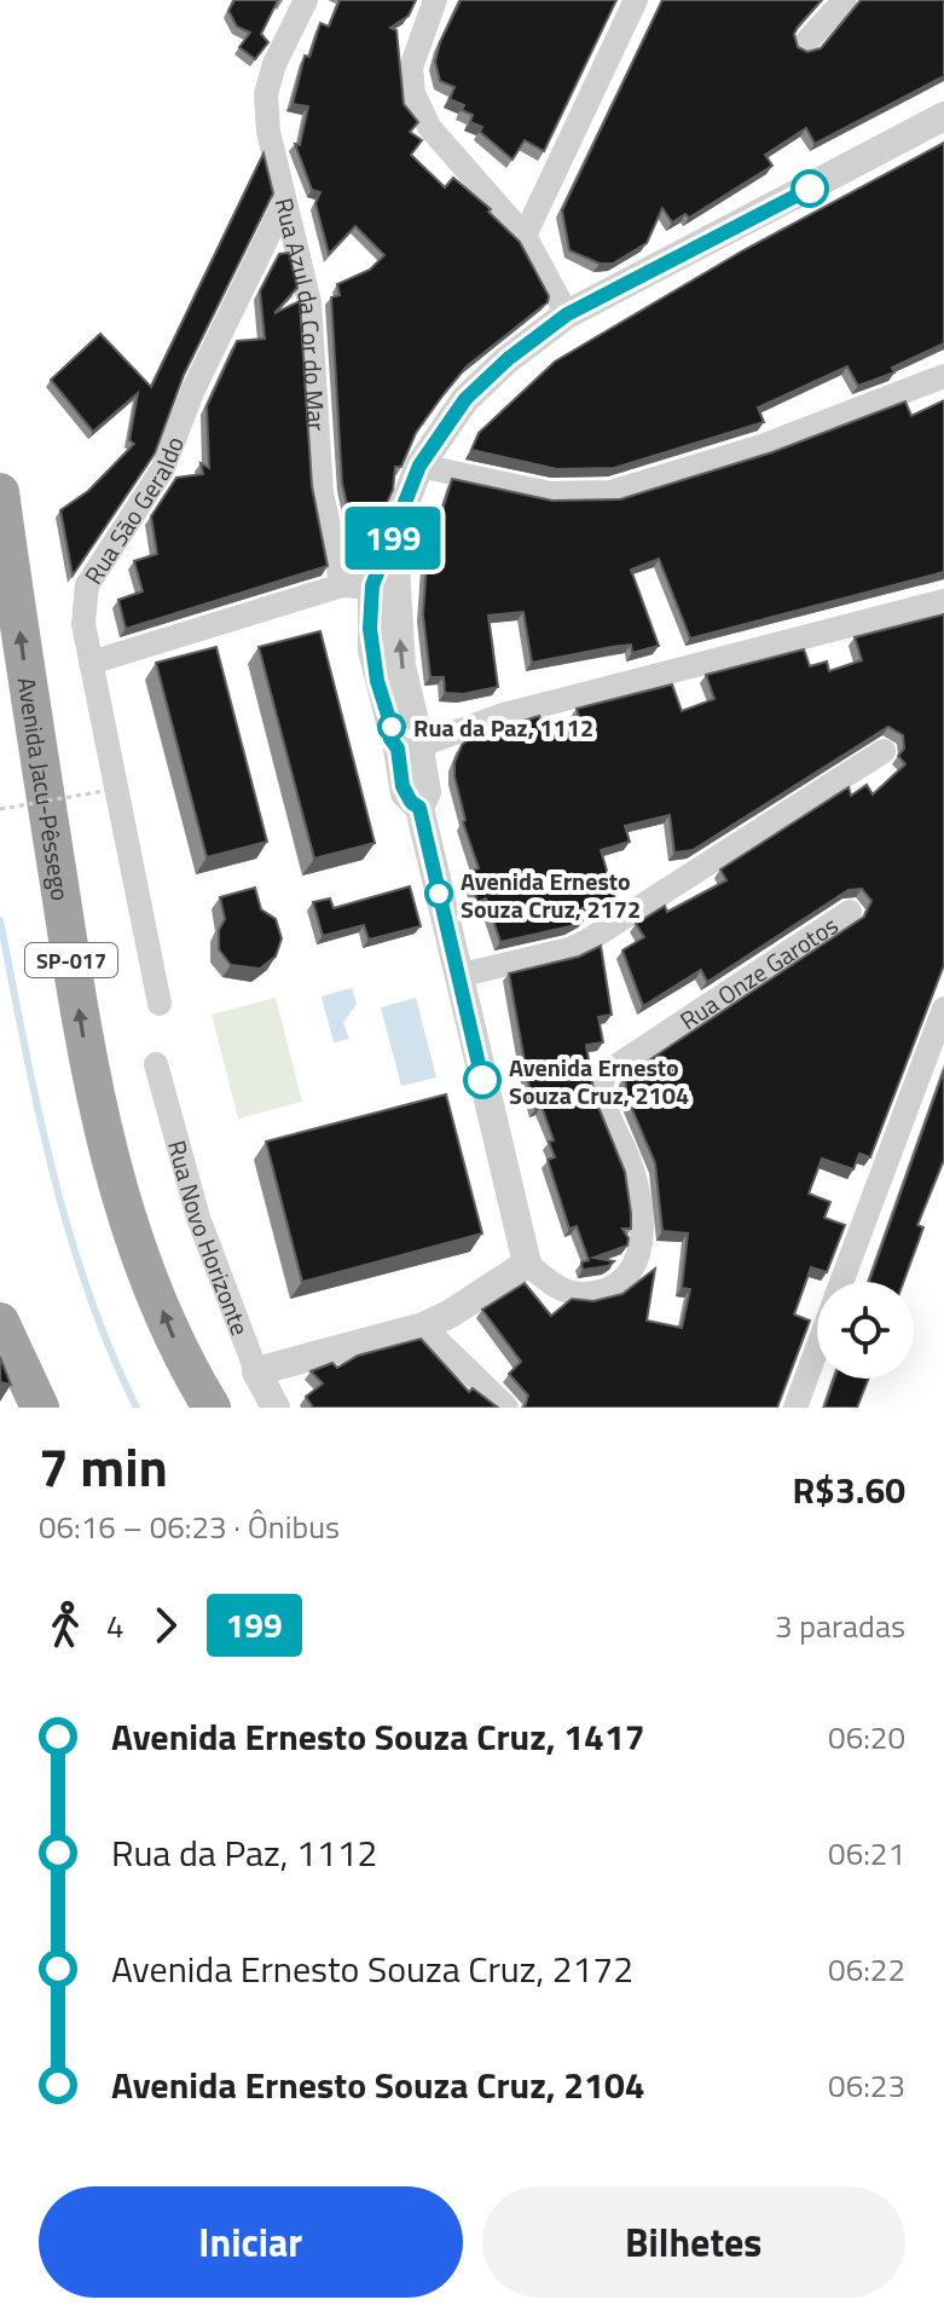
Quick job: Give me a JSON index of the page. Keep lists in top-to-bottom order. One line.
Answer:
{"streets":{"highway":["Avenida Jacu-Pêssego","SP-017"],"street":["Rua Azul da Cor do Mar","Rua São Geraldo","Rua Onze Garotos","Rua Novo Horizonte"]},"crossings":[["Rua Azul da Cor do Mar","Rua São Geraldo"]],"one_way":["Avenida Jacu-Pêssego"],"places":["Rua da Paz, 1112","Avenida Ernesto Souza Cruz, 2172","Avenida Ernesto Souza Cruz, 2104"],"lines":["bus line 199"],"page":{"on_map":"199","heading":["7 min","06:16 – 06:23 · Ônibus","R$3.60"],"legs":["4","199","3 paradas"],"list":[{"name":"Avenida Ernesto Souza Cruz, 1417","value":"06:20"},{"name":"Rua da Paz, 1112","value":"06:21"},{"name":"Avenida Ernesto Souza Cruz, 2172","value":"06:22"},{"name":"Avenida Ernesto Souza Cruz, 2104","value":"06:23"}],"buttons":["Iniciar","Bilhetes"]}}
